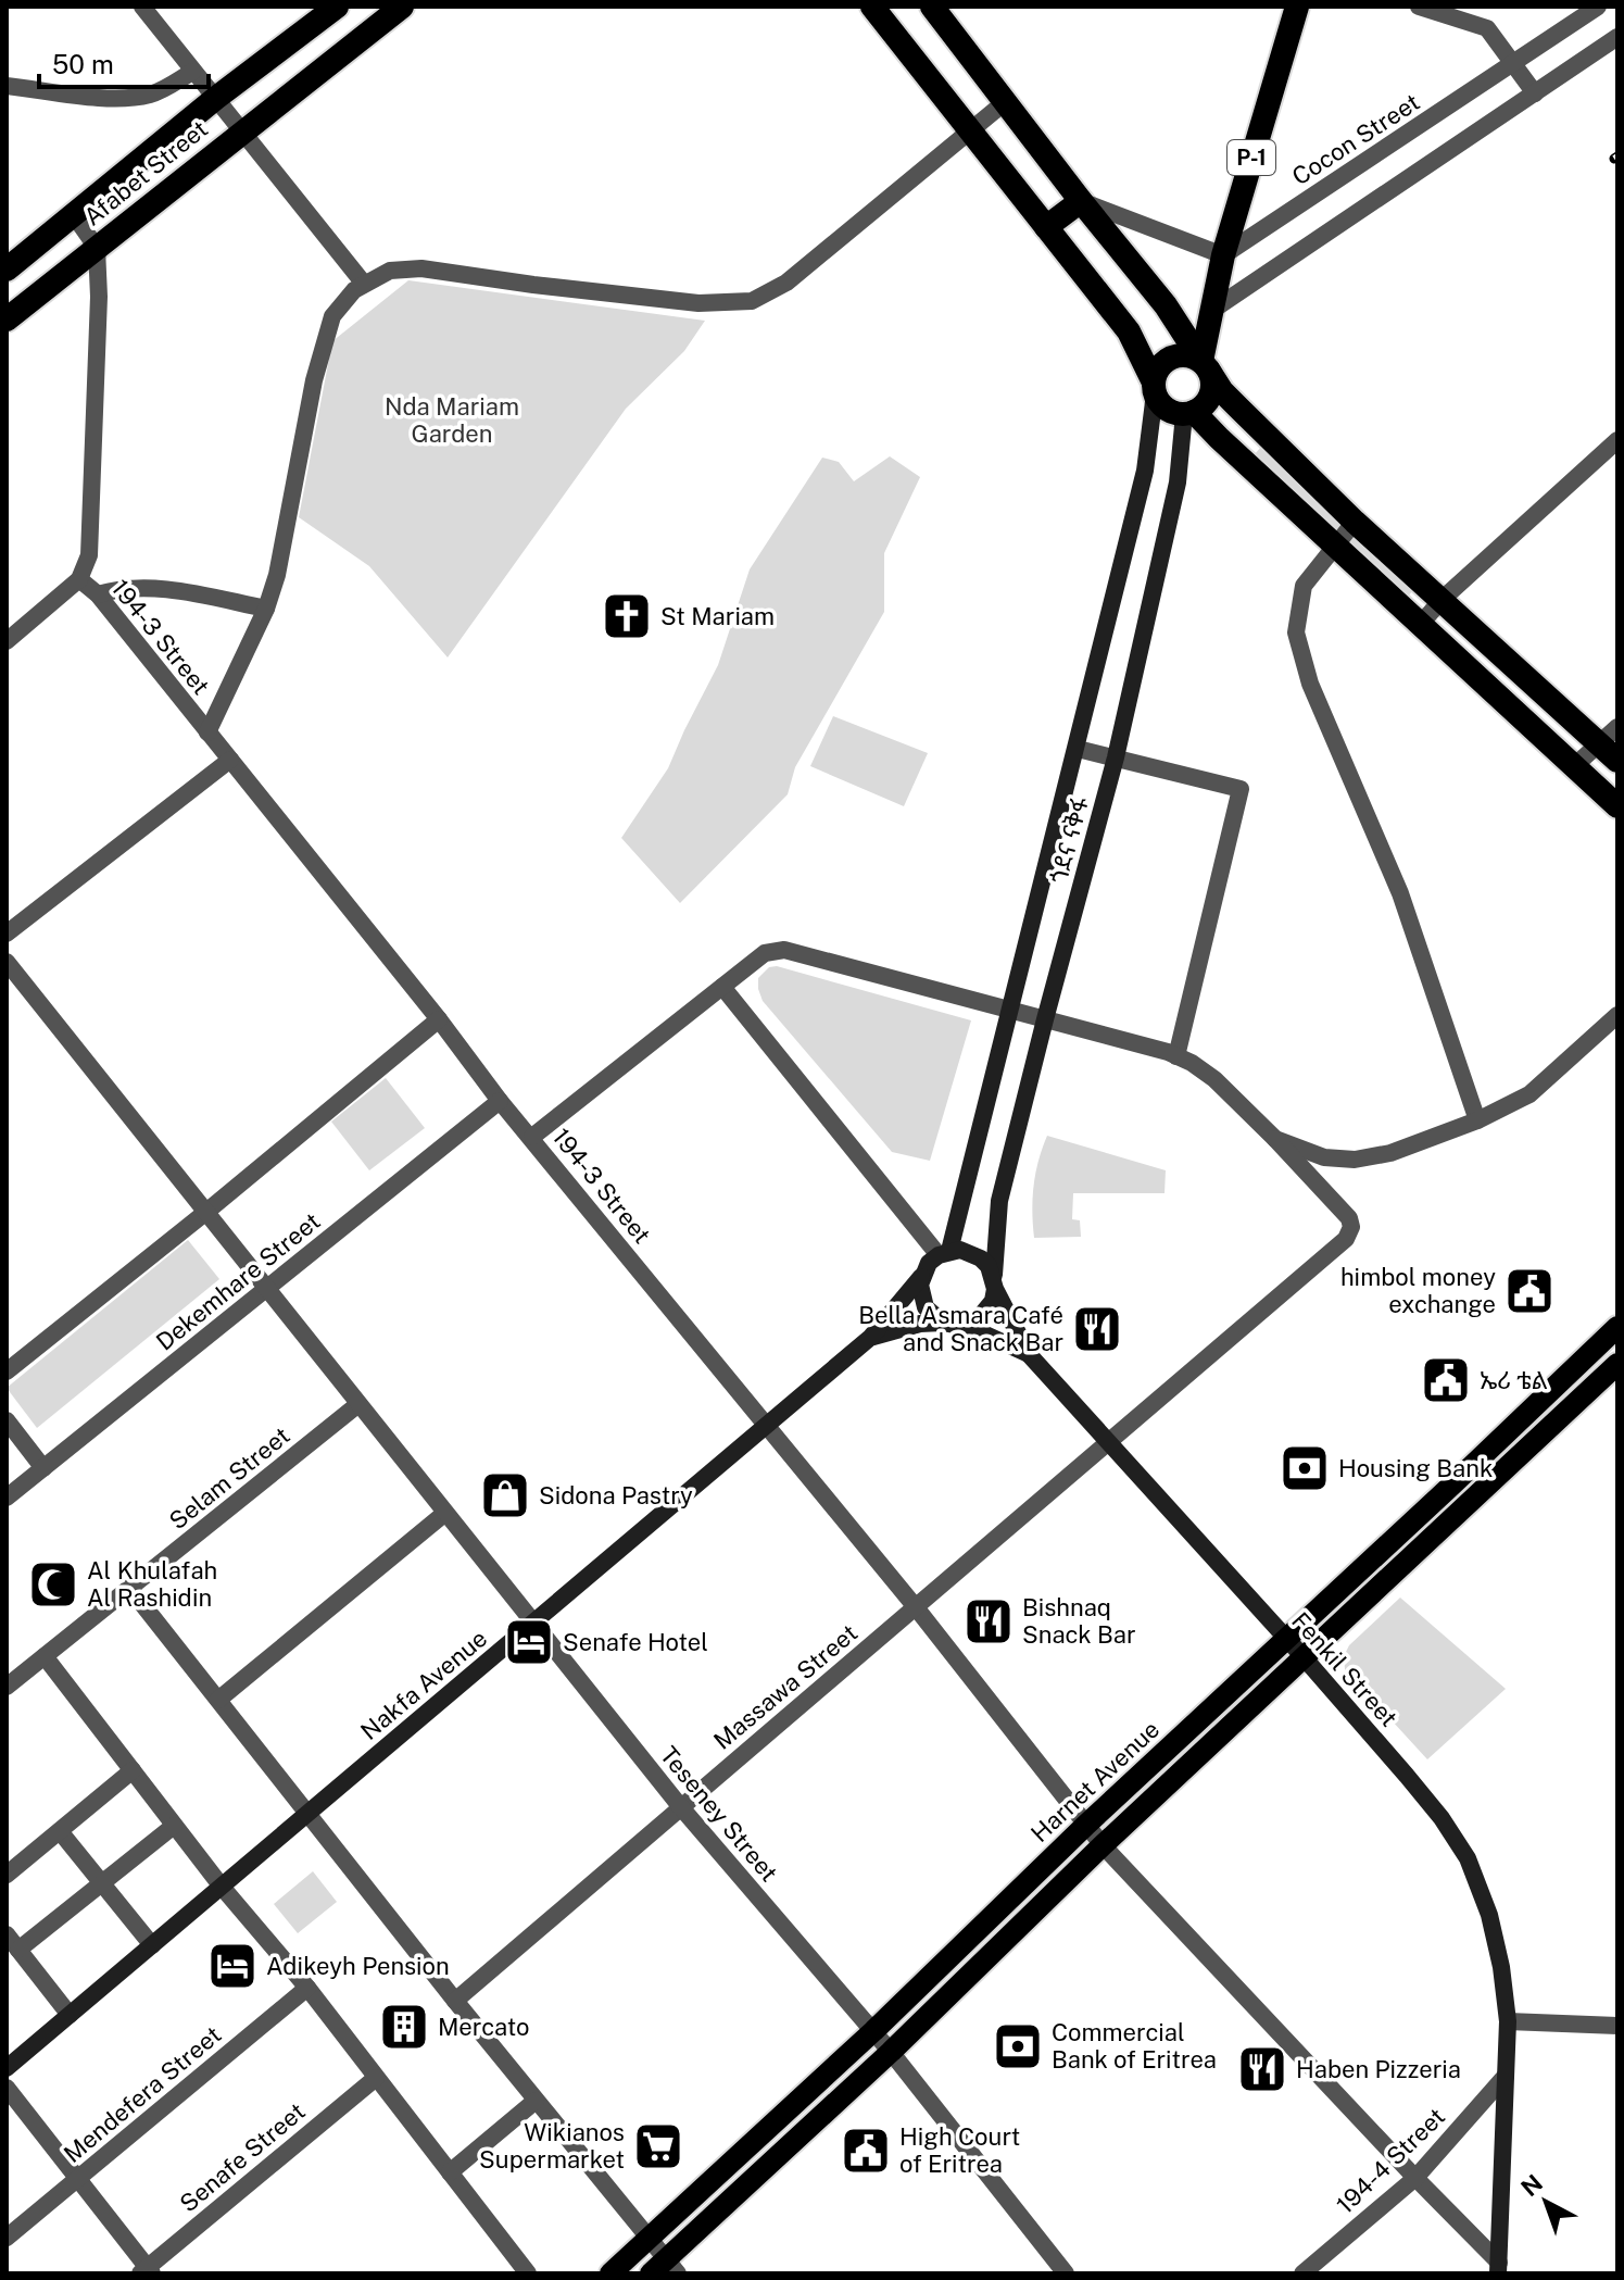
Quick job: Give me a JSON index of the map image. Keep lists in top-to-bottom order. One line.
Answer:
{"streets":{"highway":["P-1","Afabet Street"],"main road":["ጎደና ናቅፋ","Fenkil Street","Nakfa Avenue","Harnet Avenue"],"street":["Cocon Street","194-3 Street","Dekemhare Street","Selam Street","Massawa Street","Teseney Street","Mendefera Street","Senafe Street","194-4 Street"]},"crossings":[["Cocon Street","P-1"],["P-1","ጎደና ናቅፋ"],["194-3 Street","Dekemhare Street"],["194-3 Street","Fenkil Street"],["194-3 Street","Nakfa Avenue"],["194-3 Street","Massawa Street"],["194-3 Street","Harnet Avenue"],["194-3 Street","194-4 Street"],["Dekemhare Street","Teseney Street"],["Selam Street","Teseney Street"],["Fenkil Street","Massawa Street"],["Fenkil Street","Harnet Avenue"],["Fenkil Street","194-4 Street"],["Nakfa Avenue","Teseney Street"],["Massawa Street","Teseney Street"],["Harnet Avenue","Teseney Street"]],"parks":["Nda Mariam Garden"],"places":{"church":["St Mariam"],"public building":["himbol money exchange","ኤሪ ቴል","High Court of Eritrea"],"restaurant":["Bella Asmara Café and Snack Bar","Bishnaq Snack Bar","Haben Pizzeria"],"bank":["Housing Bank","Commercial Bank of Eritrea"],"shop":["Sidona Pastry"],"mosque":["Al Khulafah Al Rashidin"],"hotel":["Senafe Hotel","Adikeyh Pension"],"building":["Mercato"],"supermarket":["Wikianos Supermarket"]},"scale_bar":"50 m","north":"top left"}
